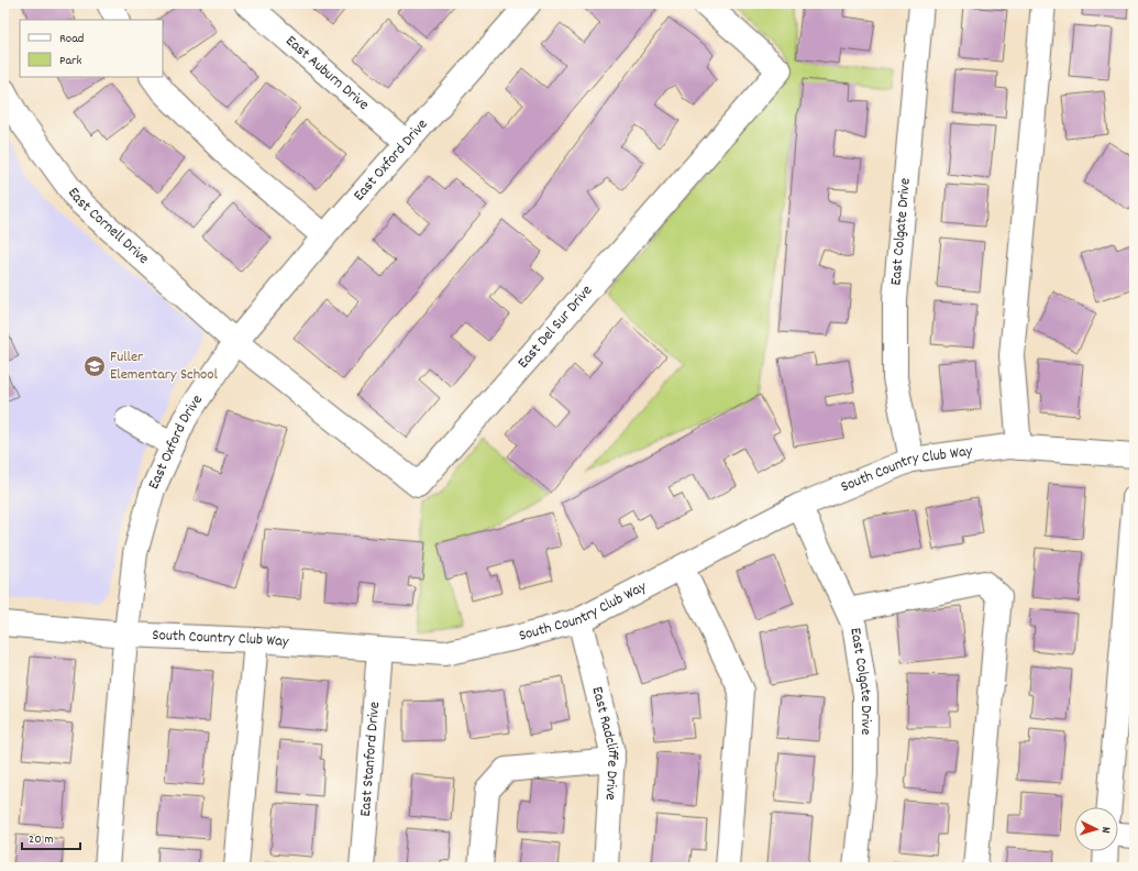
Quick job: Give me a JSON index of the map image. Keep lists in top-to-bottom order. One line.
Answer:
{"streets":{"street":["East Auburn Drive","East Oxford Drive","East Cornell Drive","East Colgate Drive","East Del Sur Drive","South Country Club Way","East Radcliffe Drive","East Stanford Drive"]},"crossings":[["East Auburn Drive","East Oxford Drive"],["East Oxford Drive","East Cornell Drive"],["East Oxford Drive","East Del Sur Drive"],["East Oxford Drive","South Country Club Way"],["East Cornell Drive","East Del Sur Drive"],["East Colgate Drive","South Country Club Way"],["South Country Club Way","East Radcliffe Drive"],["South Country Club Way","East Stanford Drive"]],"places":{"school or university":["Fuller Elementary School"]},"legend":["Road","Park"],"scale_bar":"20 m","north":"right"}
